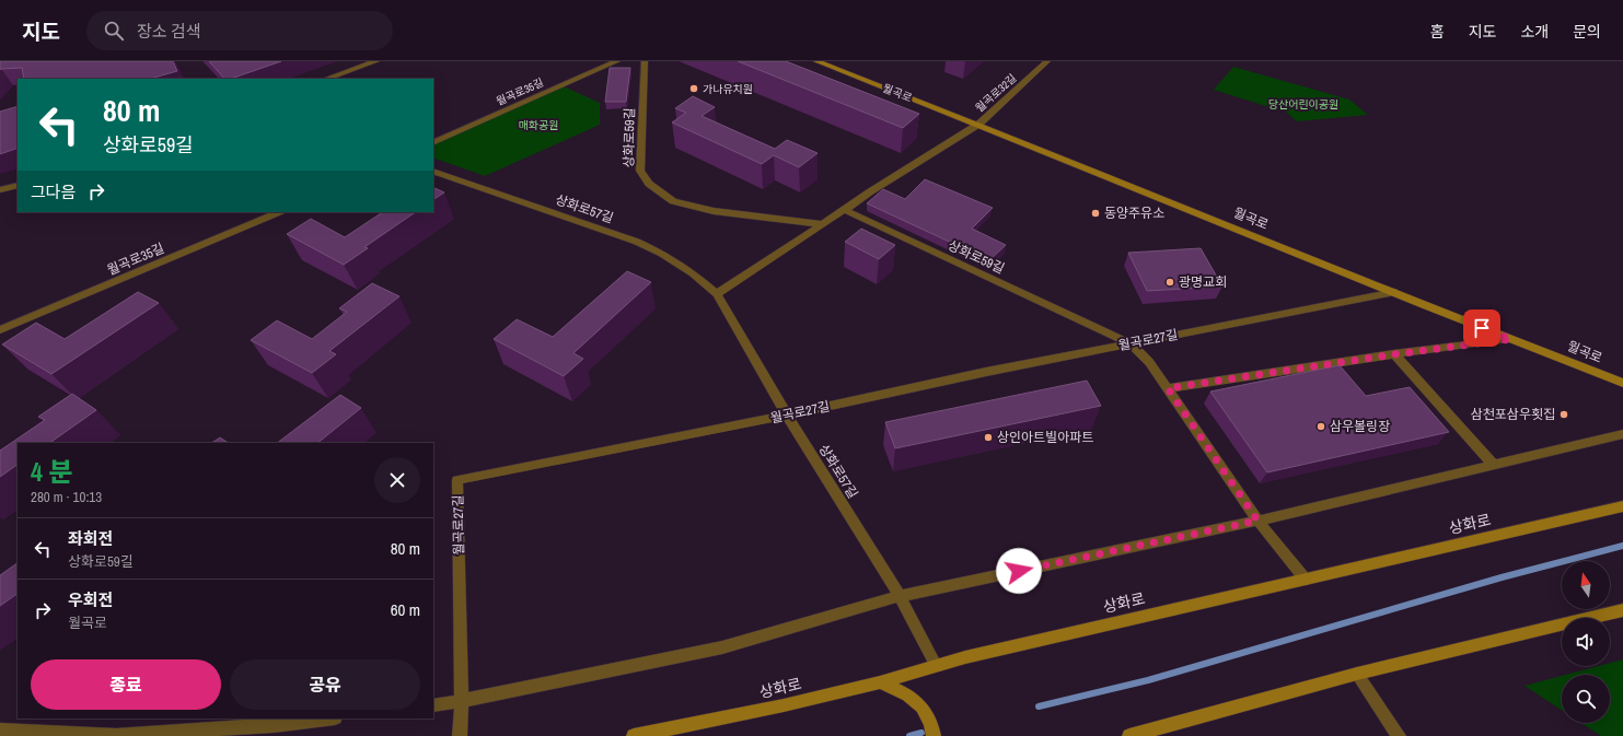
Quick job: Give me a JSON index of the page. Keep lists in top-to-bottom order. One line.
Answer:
{"streets":{"main road":["월곡로","상화로"],"street":["월곡로35길","월곡로32길","상화로59길","상화로57길","월곡로27길"]},"crossings":[["월곡로","월곡로32길"],["월곡로","상화로59길"],["월곡로","월곡로27길"],["상화로59길","월곡로27길"],["상화로59길","상화로"],["상화로57길","월곡로27길"],["상화로57길","상화로"]],"parks":["당산어린이공원","매화공원"],"places":["가나유치원","동양주유소","광명교회","삼천포삼우횟집","삼우볼링장","상인아트빌아파트"],"north":"top","page":{"header":"지도","search":"장소 검색","nav":["홈","지도","소개","문의"],"turn":["80 m","상화로59길"],"then":"그다음","heading":["4 분","280 m · 10:13"],"list":[{"name":"좌회전","note":"상화로59길","value":"80 m"},{"name":"우회전","note":"월곡로","value":"60 m"}],"buttons":["종료","공유"]}}
